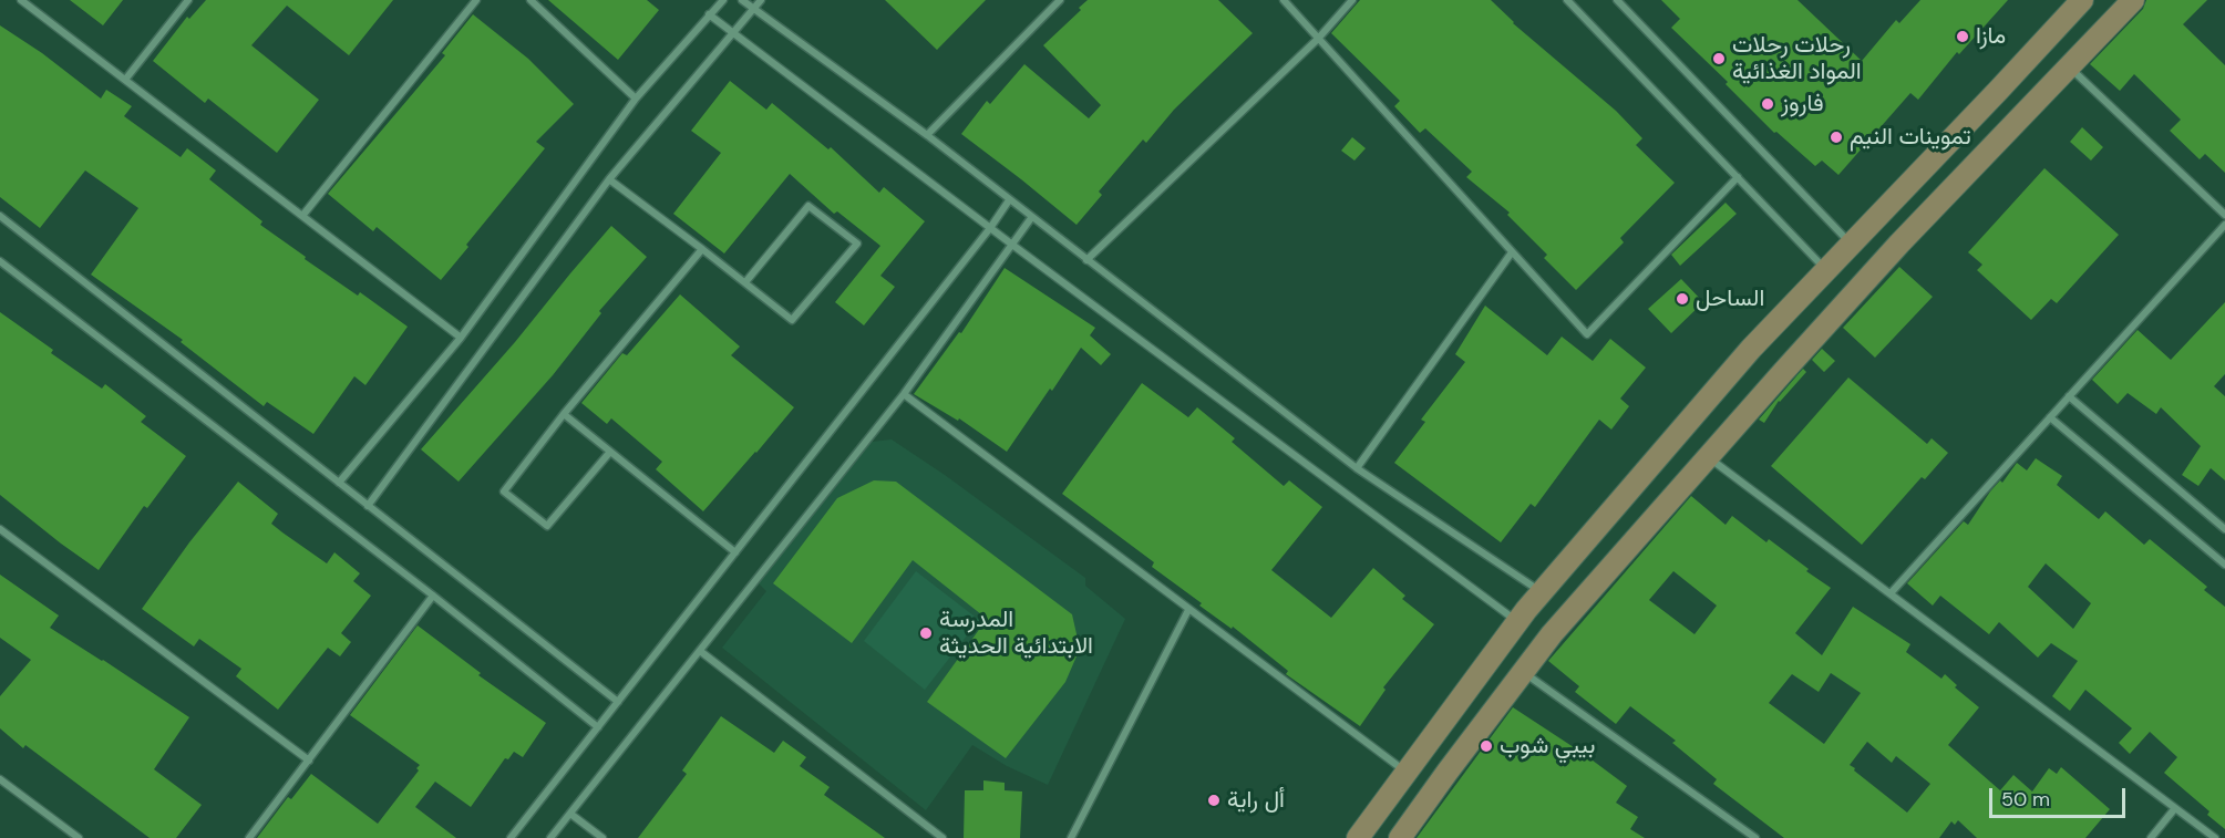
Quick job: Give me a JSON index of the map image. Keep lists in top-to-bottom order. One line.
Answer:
{"places":["مازا","رحلات رحلات المواد الغذائية","فاروز","تموينات النيم","الساحل","المدرسة الابتدائية الحديثة","بيبي شوب","أل راية"],"scale_bar":"50 m"}
